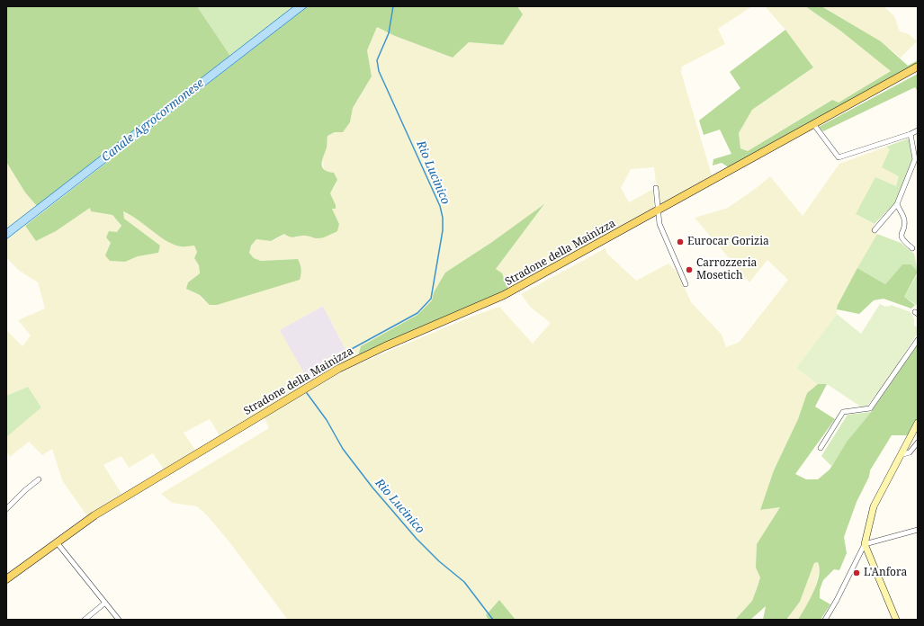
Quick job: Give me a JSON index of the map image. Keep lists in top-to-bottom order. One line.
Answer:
{"streets":{"main road":["Stradone della Mainizza"]},"water":["Canale Agrocormonese","Rio Lucinico"],"places":["Eurocar Gorizia","Carrozzeria Mosetich","L'Anfora"]}
